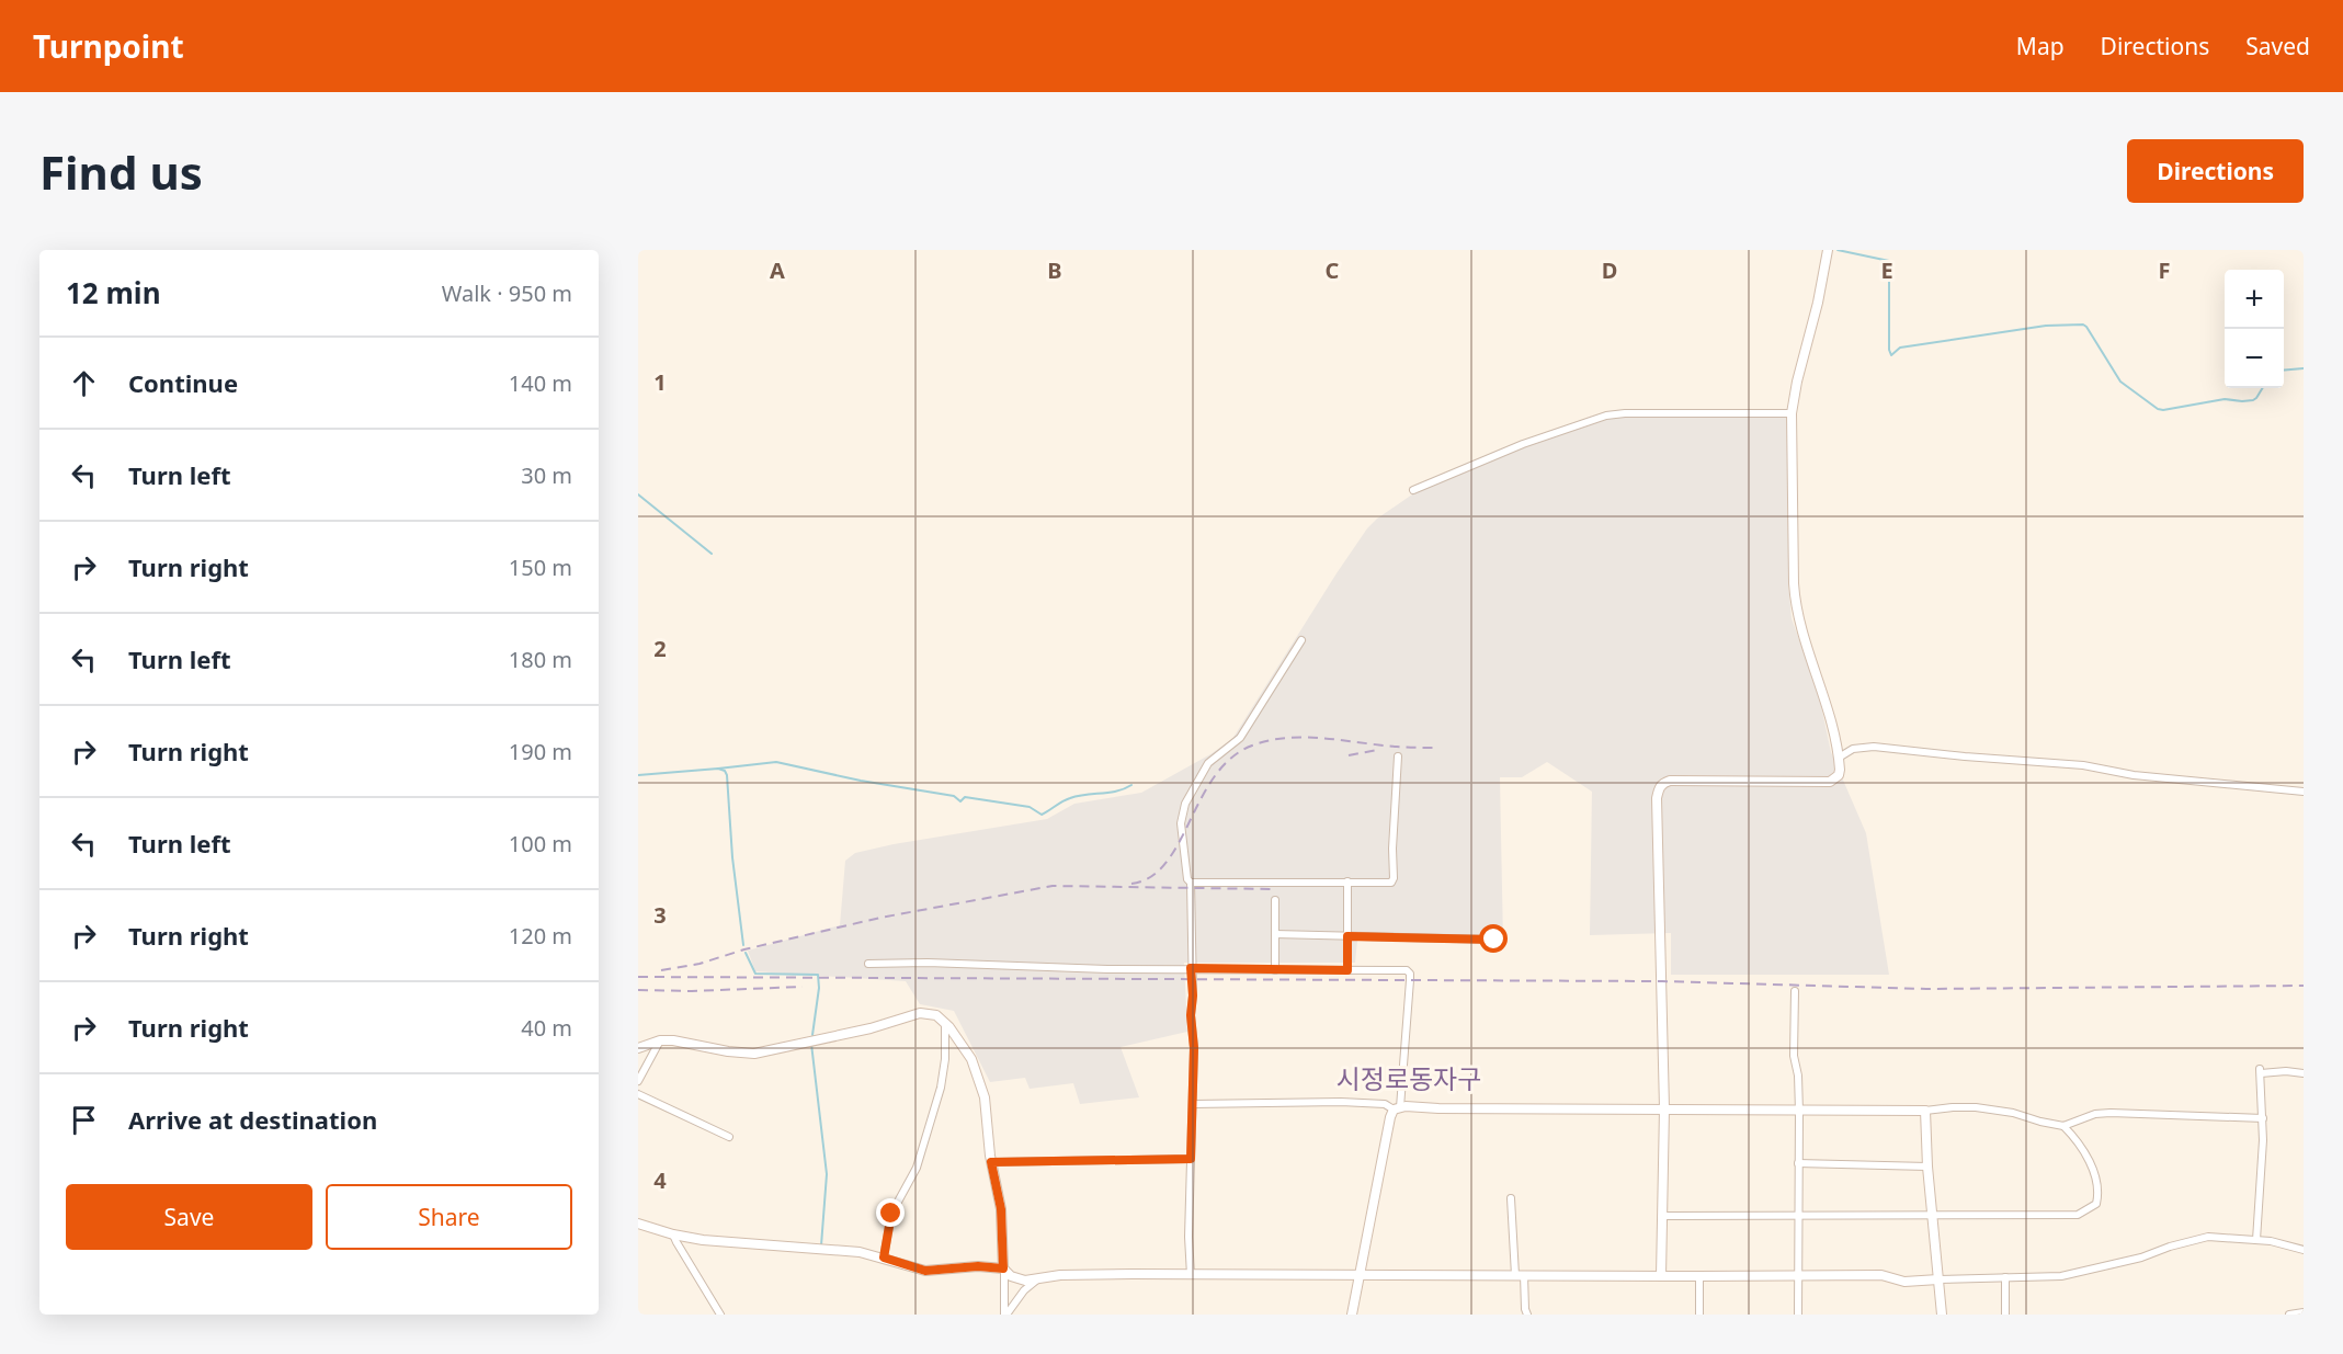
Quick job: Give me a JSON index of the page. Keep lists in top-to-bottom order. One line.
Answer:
{"districts":["시정로동자구"],"page":{"header":"Turnpoint","nav":["Map","Directions","Saved"],"buttons":["Directions",["Save","Share"]],"title":"Find us","heading":["12 min","Walk · 950 m"],"map_buttons":["+","−"],"list":[["Continue","140 m"],["Turn left","30 m"],["Turn right","150 m"],["Turn left","180 m"],["Turn right","190 m"],["Turn left","100 m"],["Turn right","120 m"],["Turn right","40 m"],"Arrive at destination"]},"grid":{"columns":["A","B","C","D","E","F"],"rows":["1","2","3","4"]}}
